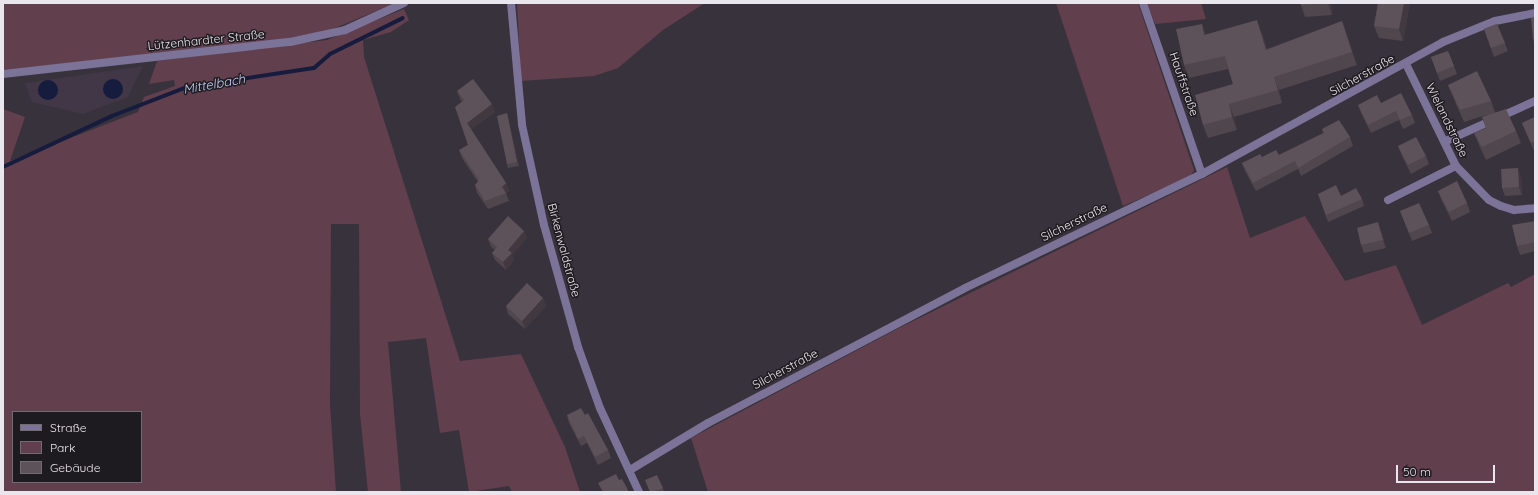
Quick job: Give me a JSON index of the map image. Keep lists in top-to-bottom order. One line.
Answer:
{"streets":{"street":["Lützenhardter Straße","Silcherstraße","Hauffstraße","Wielandstraße","Birkenwaldstraße"]},"crossings":[["Silcherstraße","Hauffstraße"],["Silcherstraße","Wielandstraße"],["Silcherstraße","Birkenwaldstraße"]],"water":["Mittelbach"],"legend":["Straße","Park","Gebäude"],"scale_bar":"50 m"}
